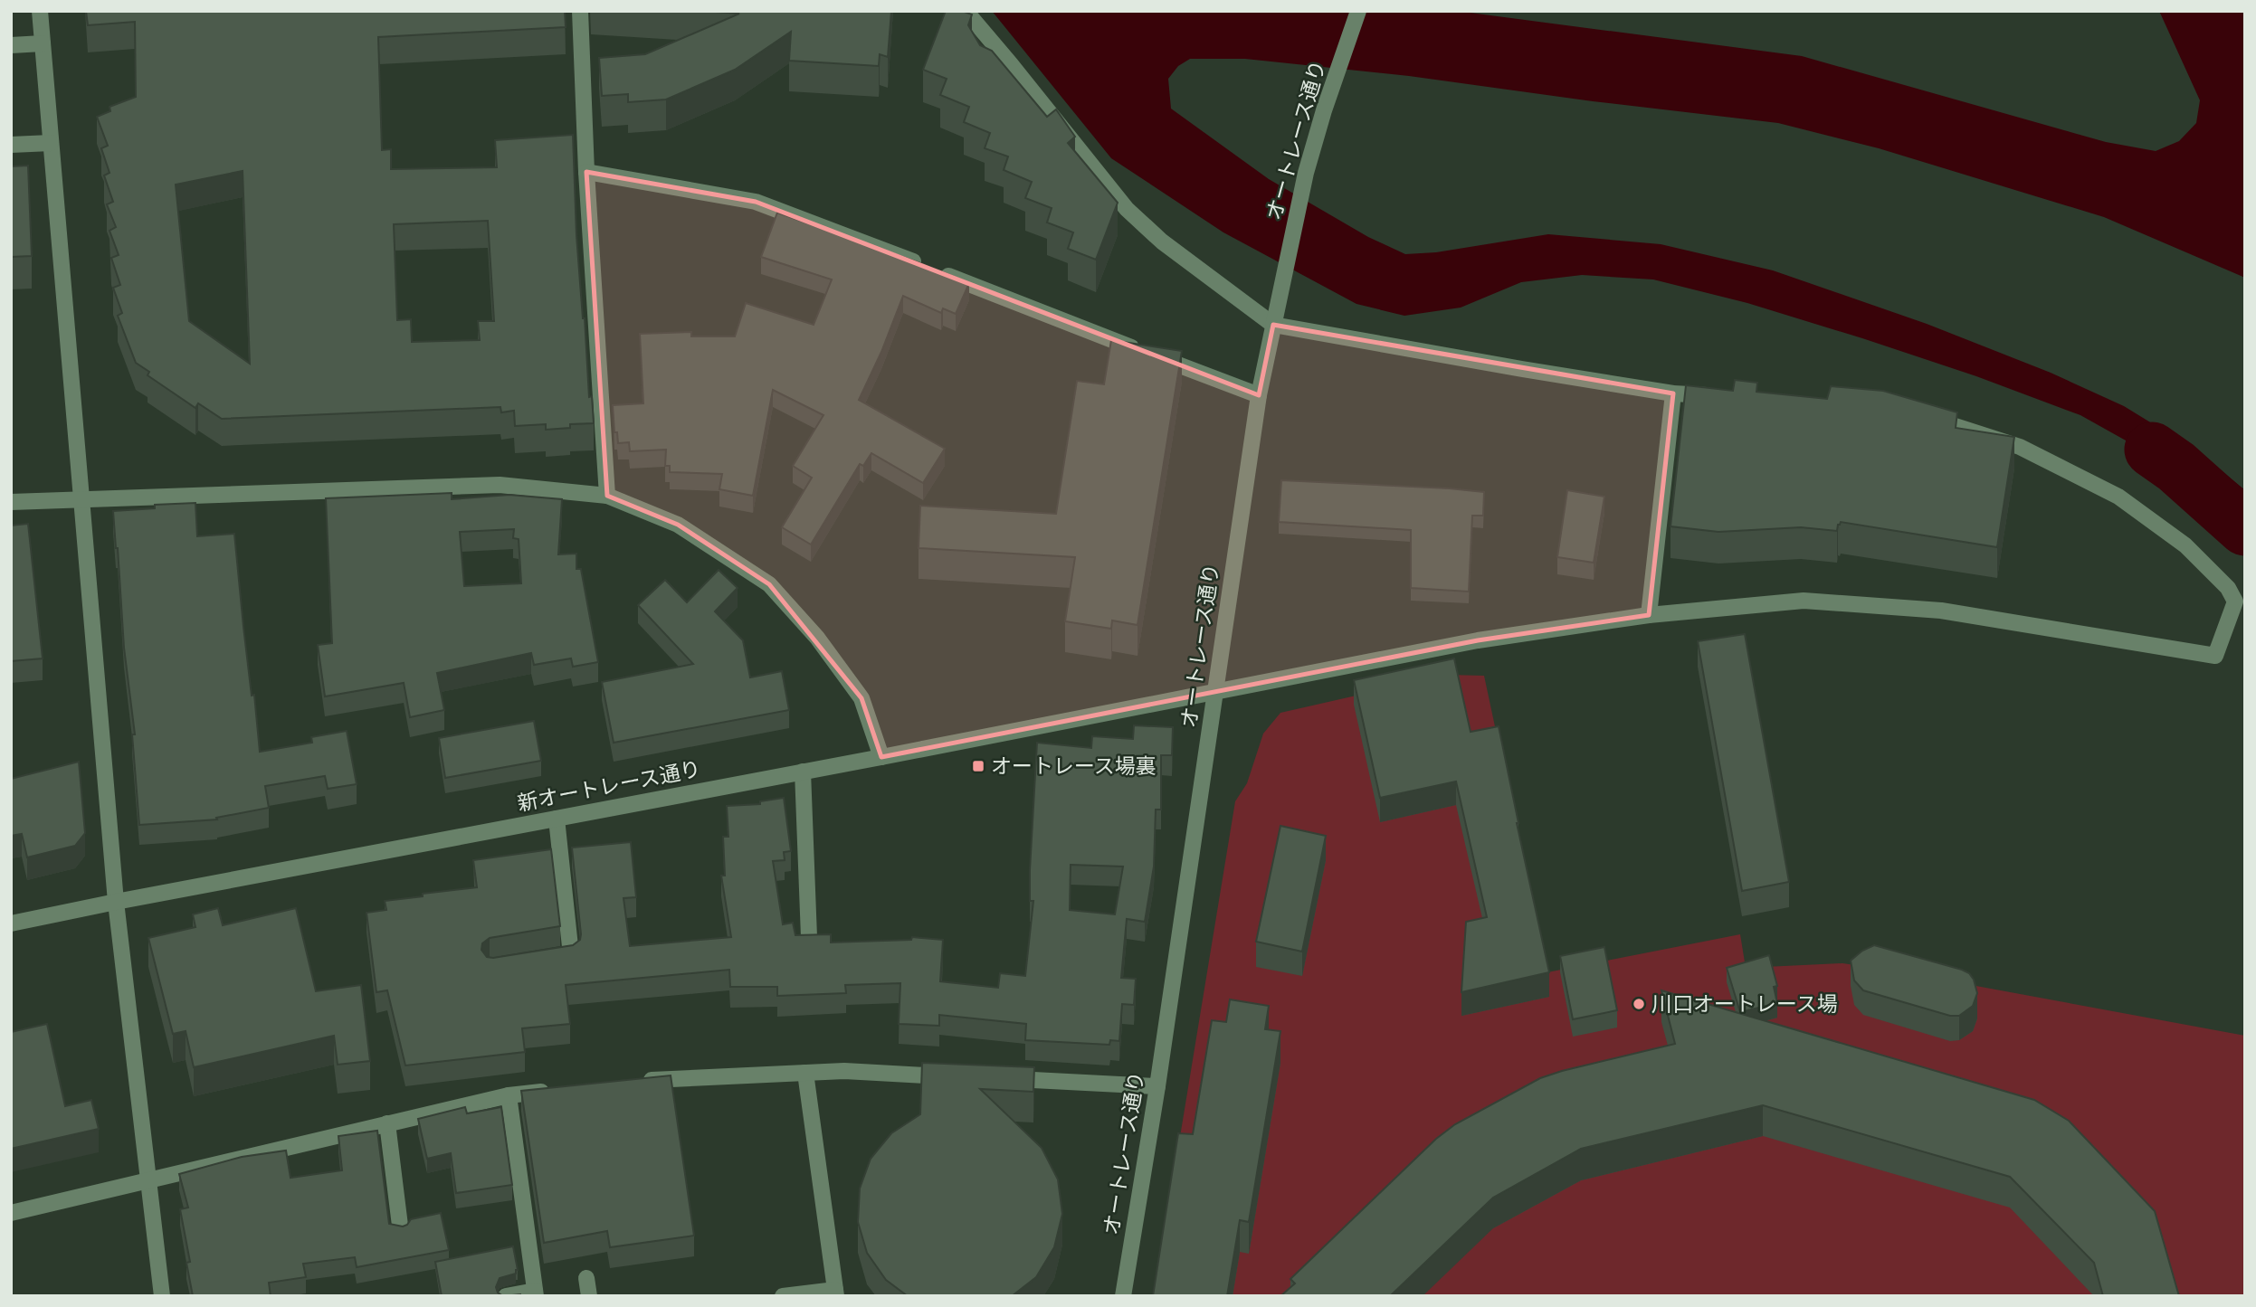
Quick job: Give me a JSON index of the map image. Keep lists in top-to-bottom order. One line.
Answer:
{"streets":{"street":["オートレース通り","新オートレース通り"]},"crossings":[["オートレース通り","新オートレース通り"]],"places":{"transit":["オートレース場裏"],"other":["川口オートレース場"]}}
